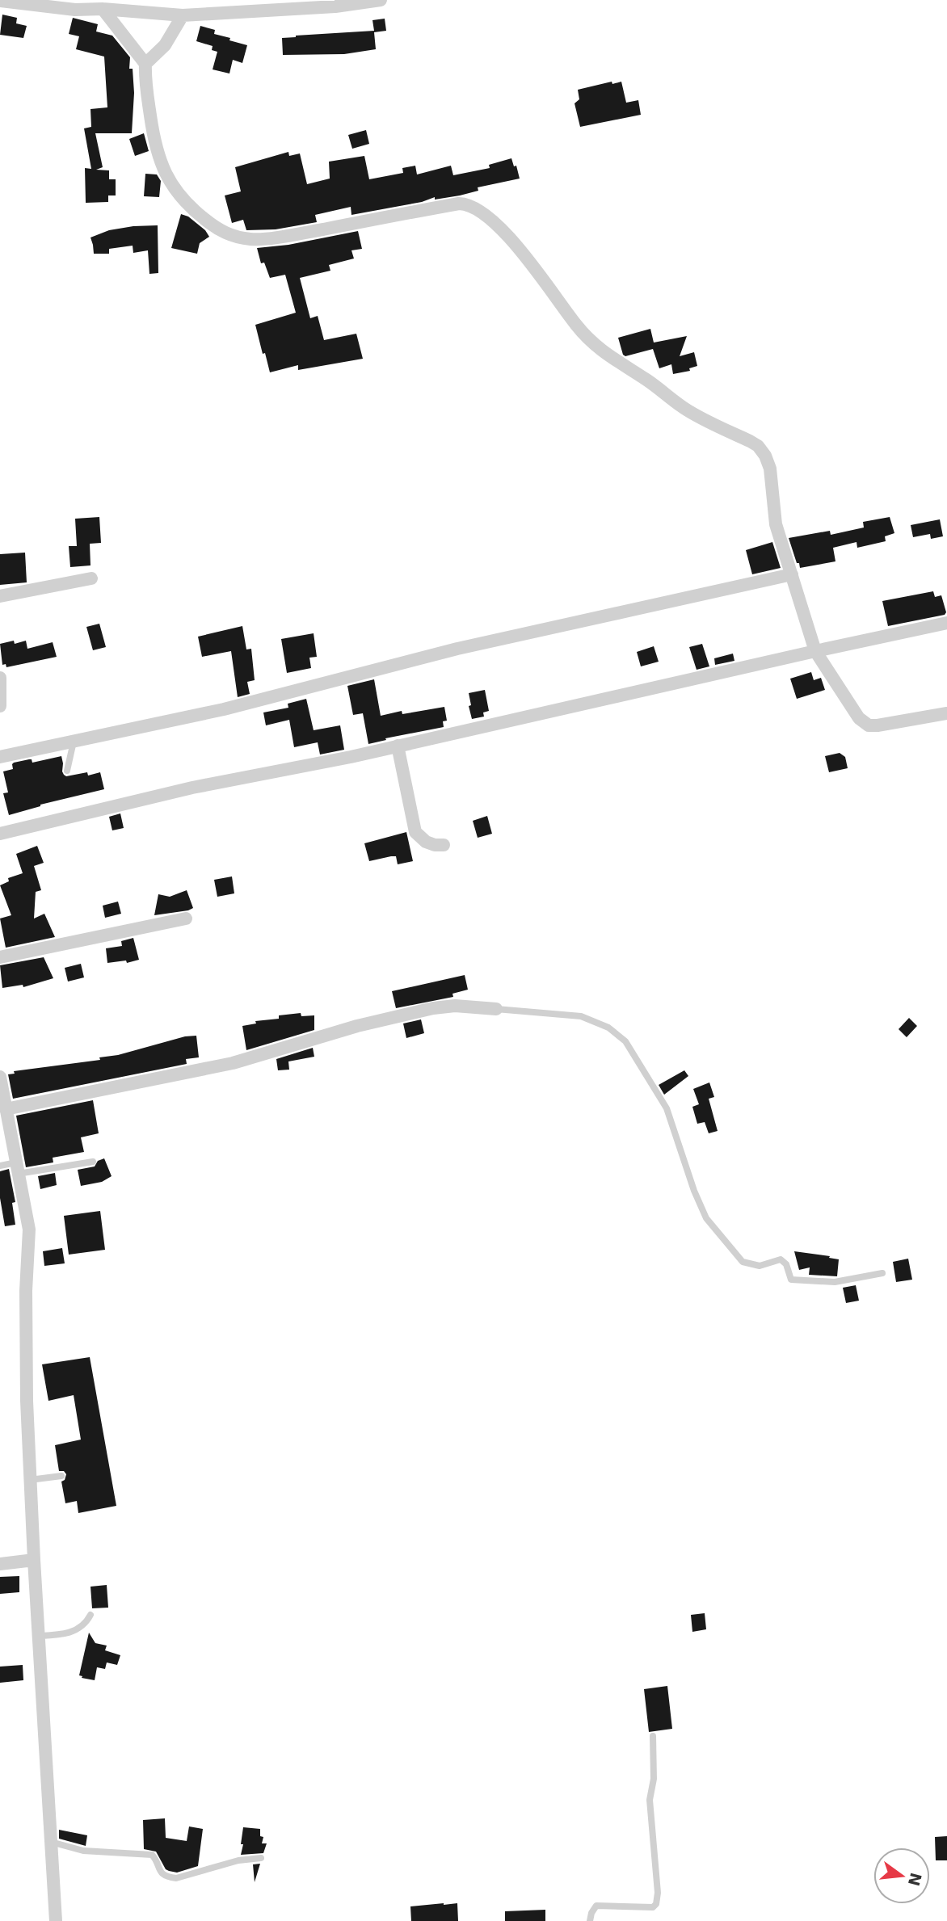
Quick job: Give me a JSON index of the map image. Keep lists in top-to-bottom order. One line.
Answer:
{"north":"right"}
